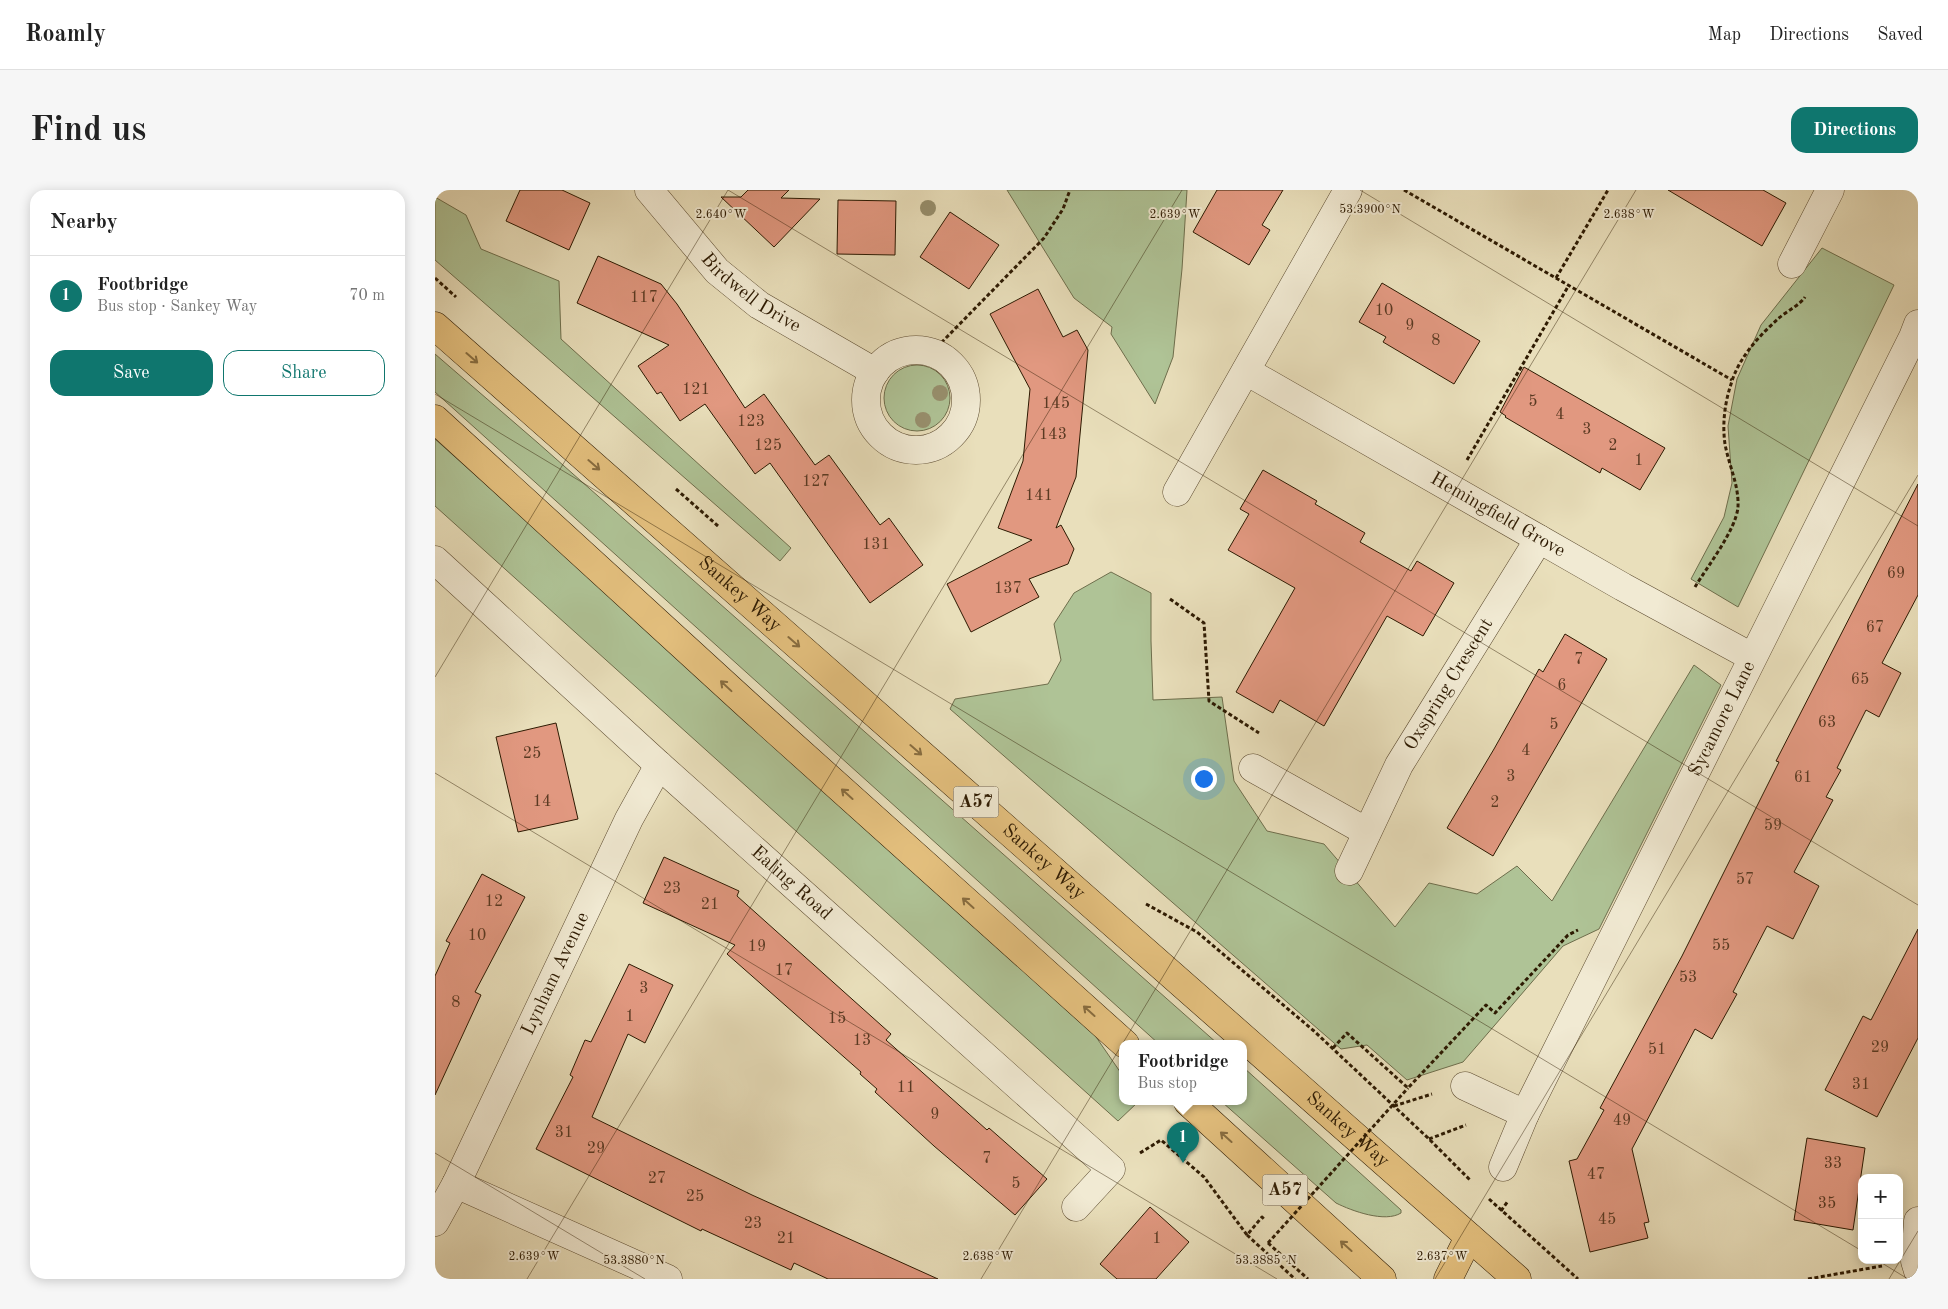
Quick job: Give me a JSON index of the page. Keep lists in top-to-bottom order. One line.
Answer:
{"streets":{"highway":["Sankey Way","A57"],"street":["Birdwell Drive","Hemingfield Grove","Oxspring Crescent","Sycamore Lane","Ealing Road","Lynham Avenue"]},"crossings":[["Hemingfield Grove","Oxspring Crescent"],["Hemingfield Grove","Sycamore Lane"],["Ealing Road","Lynham Avenue"]],"house_numbers":["117","10","9","8","121","5","145","4","123","3","143","125","2","1","127","141","131","69","137","67","7","65","6","63","5","4","25","3","61","14","2","59","57","23","12","21","10","55","19","17","53","3","8","1","15","13","29","51","31","11","9","49","31","29","7","33","47","27","5","25","35","45","23","21","1"],"page":{"header":"Roamly","nav":["Map","Directions","Saved"],"buttons":["Directions",["Save","Share"]],"title":"Find us","heading":"Nearby","list":[{"mark":"1","name":"Footbridge","note":"Bus stop · Sankey Way","value":"70 m"}],"popup":["Footbridge","Bus stop"],"pins":"1","map_buttons":["+","−"]},"coordinates":["53.3900°N","2.640°W","2.639°W","2.638°W","2.637°W","53.3880°N","53.3885°N"]}
